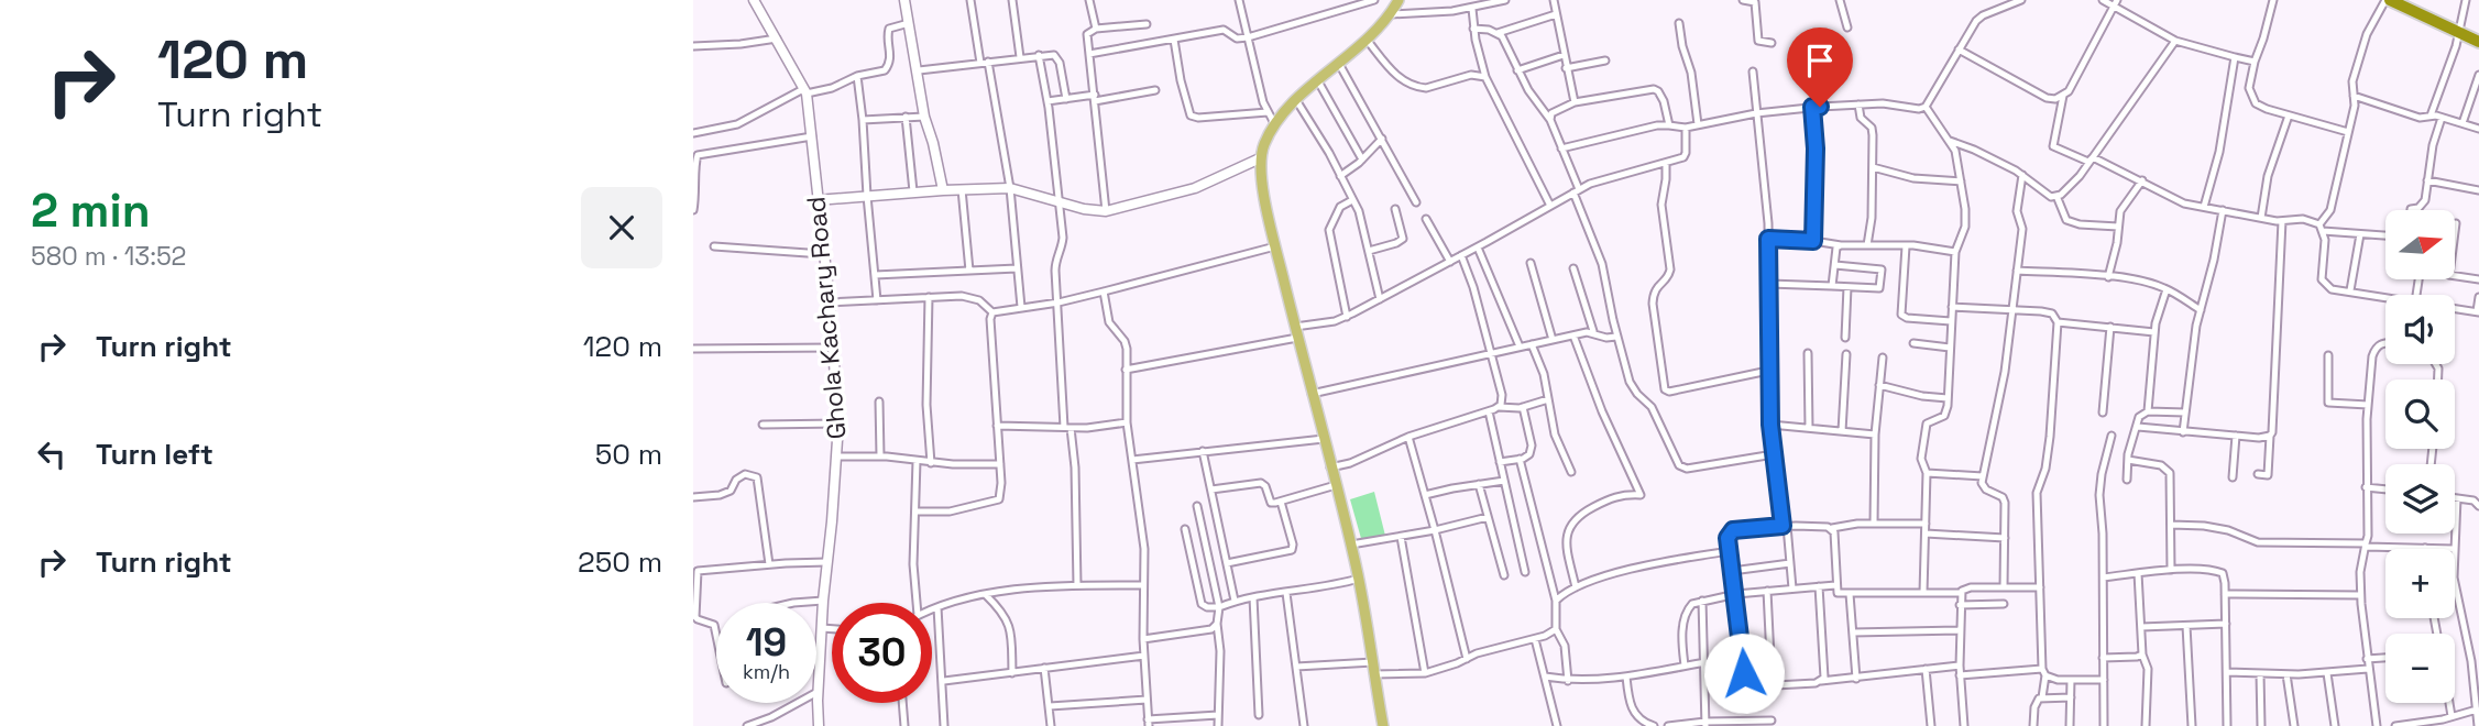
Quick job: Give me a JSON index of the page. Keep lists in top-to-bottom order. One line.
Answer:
{"streets":{"street":["Ghola Kachary Road"]},"north":"right","page":{"turn":["120 m","Turn right"],"heading":["2 min","580 m · 13:52"],"map_buttons":["+","−"],"list":[{"name":"Turn right","value":"120 m"},{"name":"Turn left","value":"50 m"},{"name":"Turn right","value":"250 m"}],"speed":"19 km/h","limit":"30"}}
